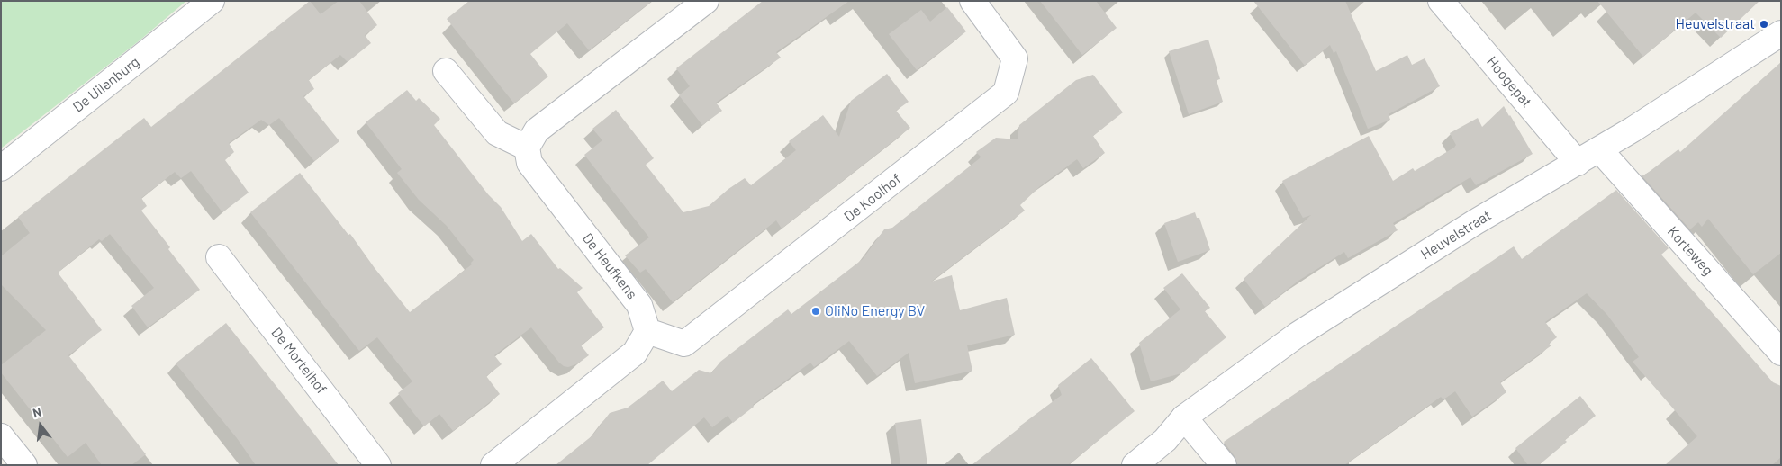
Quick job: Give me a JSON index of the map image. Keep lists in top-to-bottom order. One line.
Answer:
{"streets":{"street":["Hoogepat","De Uilenburg","De Koolhof","Heuvelstraat","Korteweg","De Heufkens","De Mortelhof"]},"crossings":[["Hoogepat","Heuvelstraat"],["De Koolhof","De Heufkens"],["Heuvelstraat","Korteweg"]],"places":["Heuvelstraat","OliNo Energy BV"],"north":"top"}
